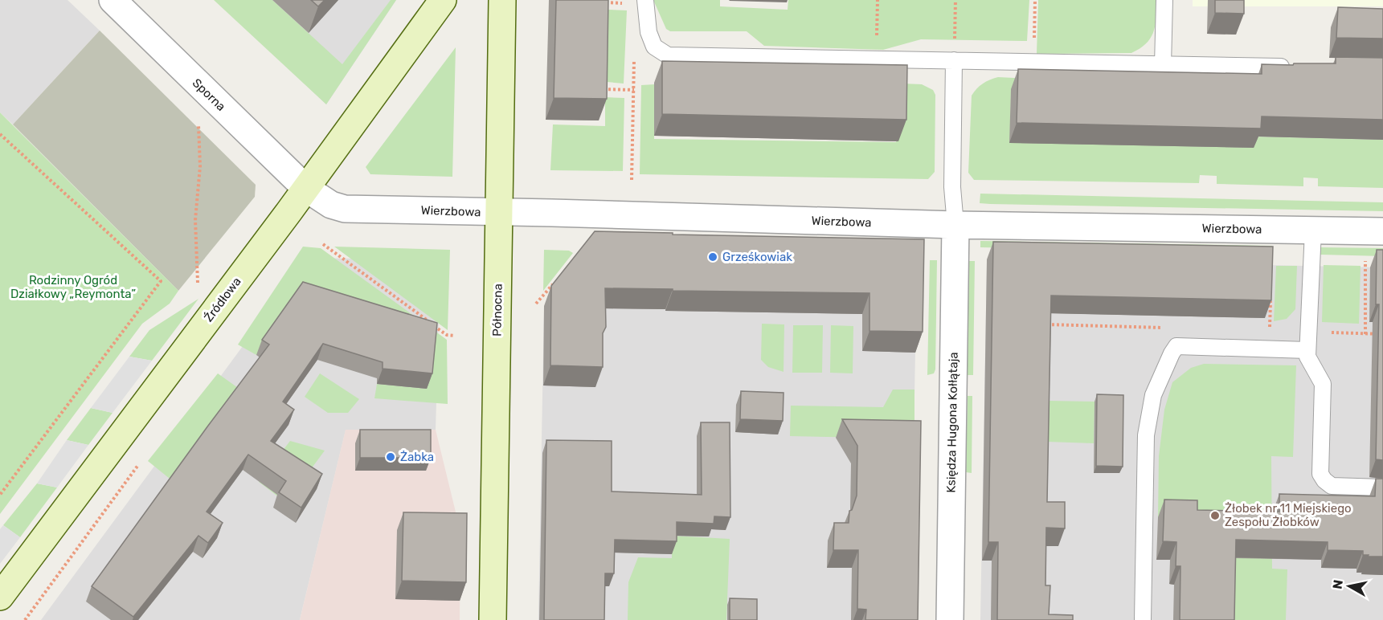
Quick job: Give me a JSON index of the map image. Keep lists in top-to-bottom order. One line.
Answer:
{"streets":{"street":["Sporna","Wierzbowa","Źródłowa","Północna","Księdza Hugona Kołłątaja"]},"crossings":[["Sporna","Wierzbowa"],["Sporna","Źródłowa"],["Wierzbowa","Źródłowa"],["Wierzbowa","Północna"],["Wierzbowa","Księdza Hugona Kołłątaja"]],"parks":["Rodzinny Ogród Działkowy „Reymonta”"],"places":["Grześkowiak","Żabka","Żłobek nr 11 Miejskiego Zespołu Żłobków"],"north":"left"}
